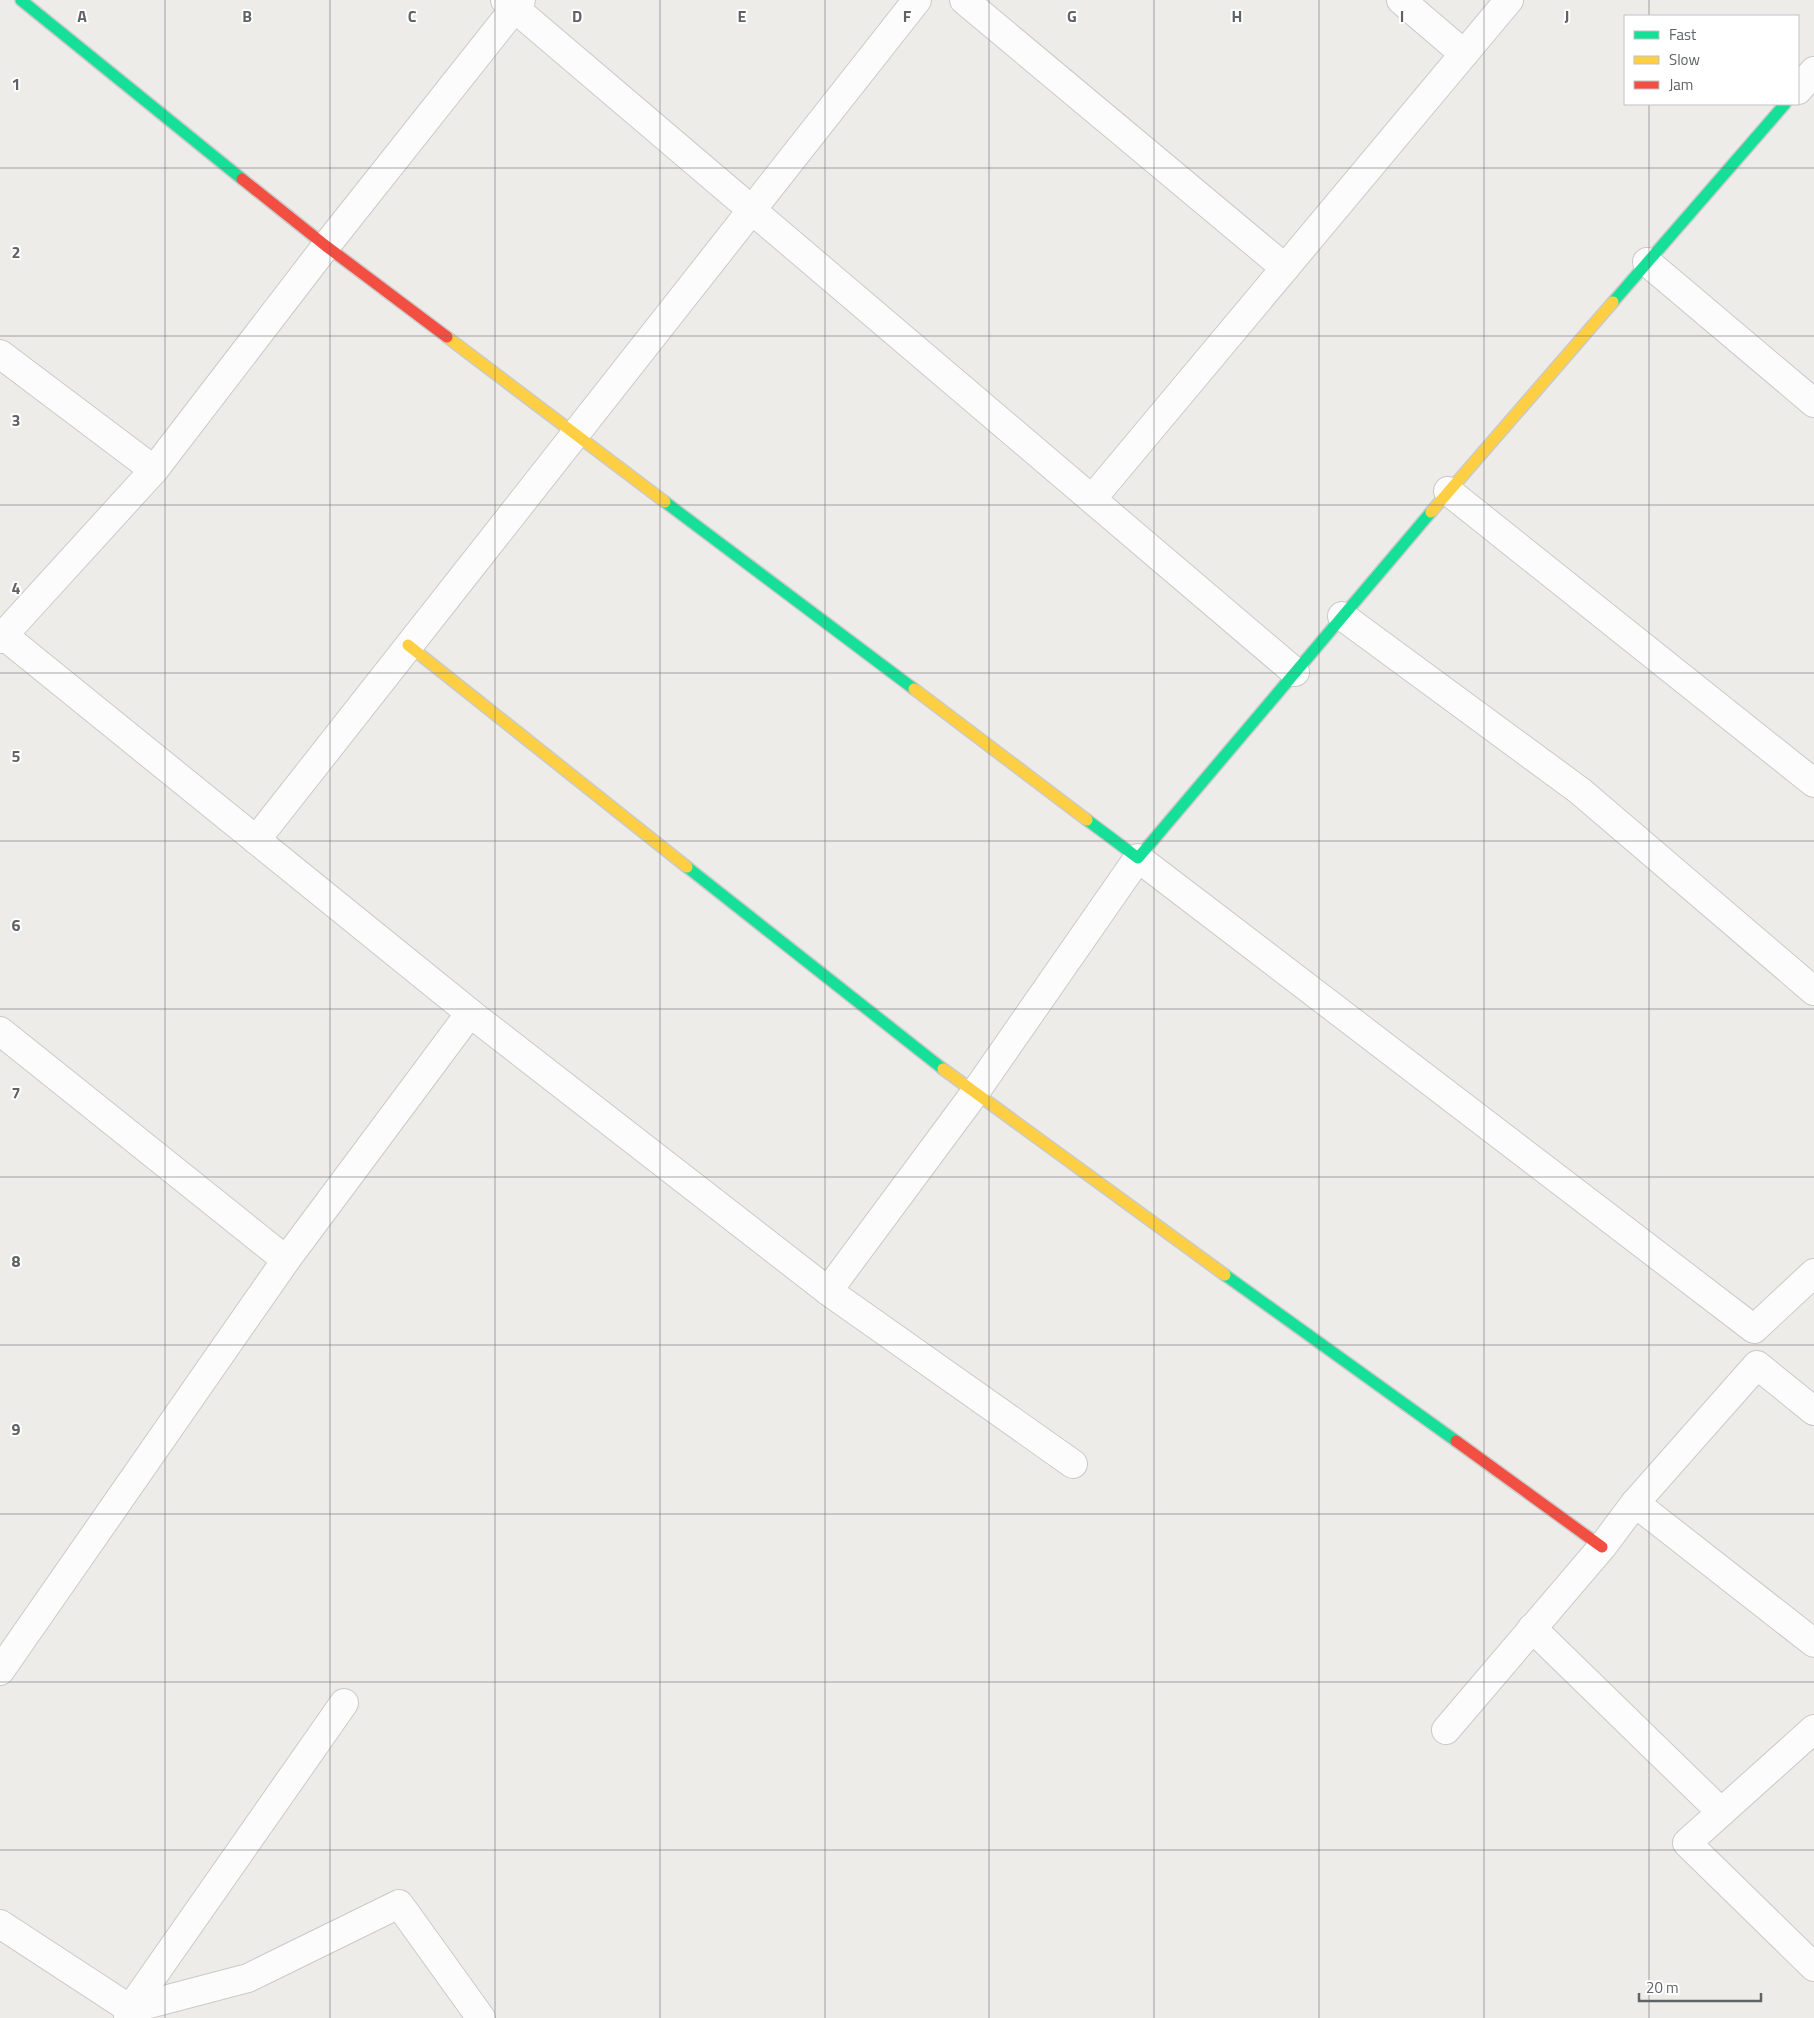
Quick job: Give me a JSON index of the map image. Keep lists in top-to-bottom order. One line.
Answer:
{"legend":["Fast","Slow","Jam"],"scale_bar":"20 m","grid":{"columns":["A","B","C","D","E","F","G","H","I","J"],"rows":["1","2","3","4","5","6","7","8","9"]}}
